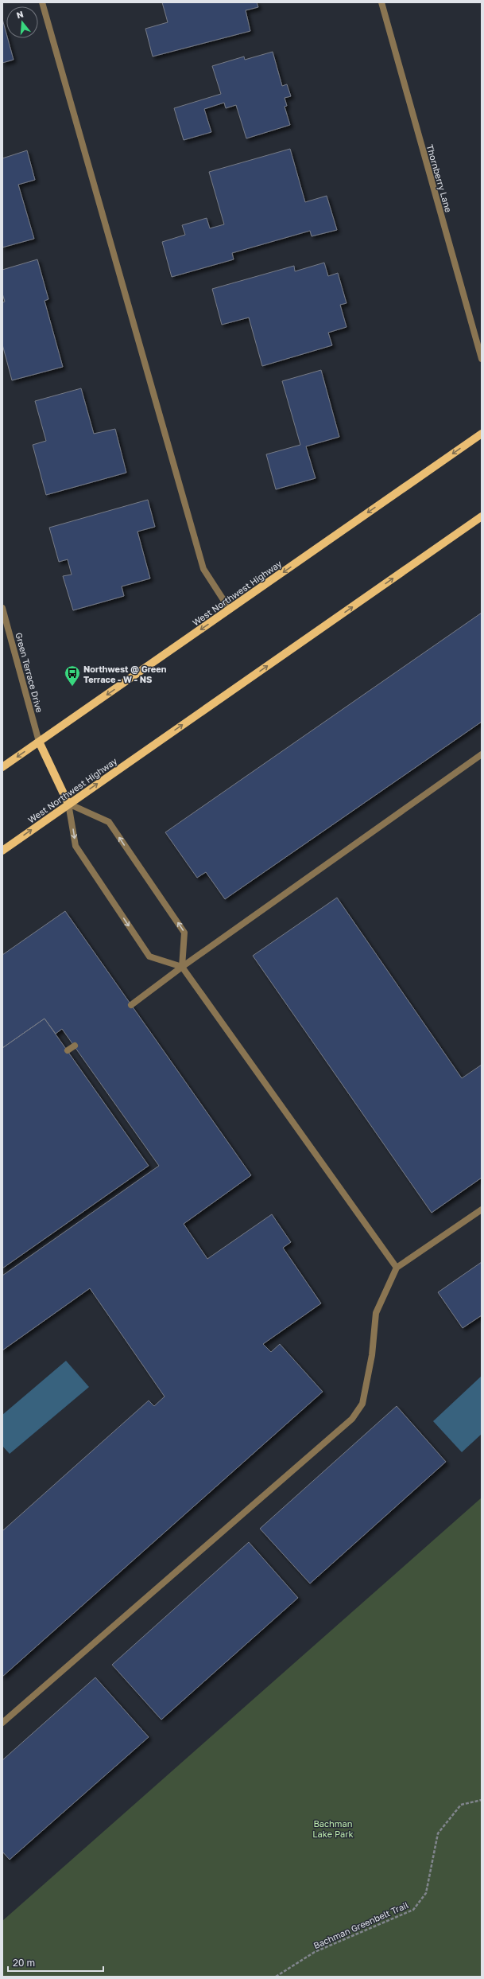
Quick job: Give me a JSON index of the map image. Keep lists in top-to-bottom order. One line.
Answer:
{"streets":{"main road":["West Northwest Highway"],"street":["Thornberry Lane","Green Terrace Drive"],"path":["Bachman Greenbelt Trail"]},"crossings":[["West Northwest Highway","Green Terrace Drive"]],"parks":["Bachman Lake Park"],"places":{"bus stop":["Northwest @ Green Terrace - W - NS"]},"scale_bar":"20 m","north":"top"}
